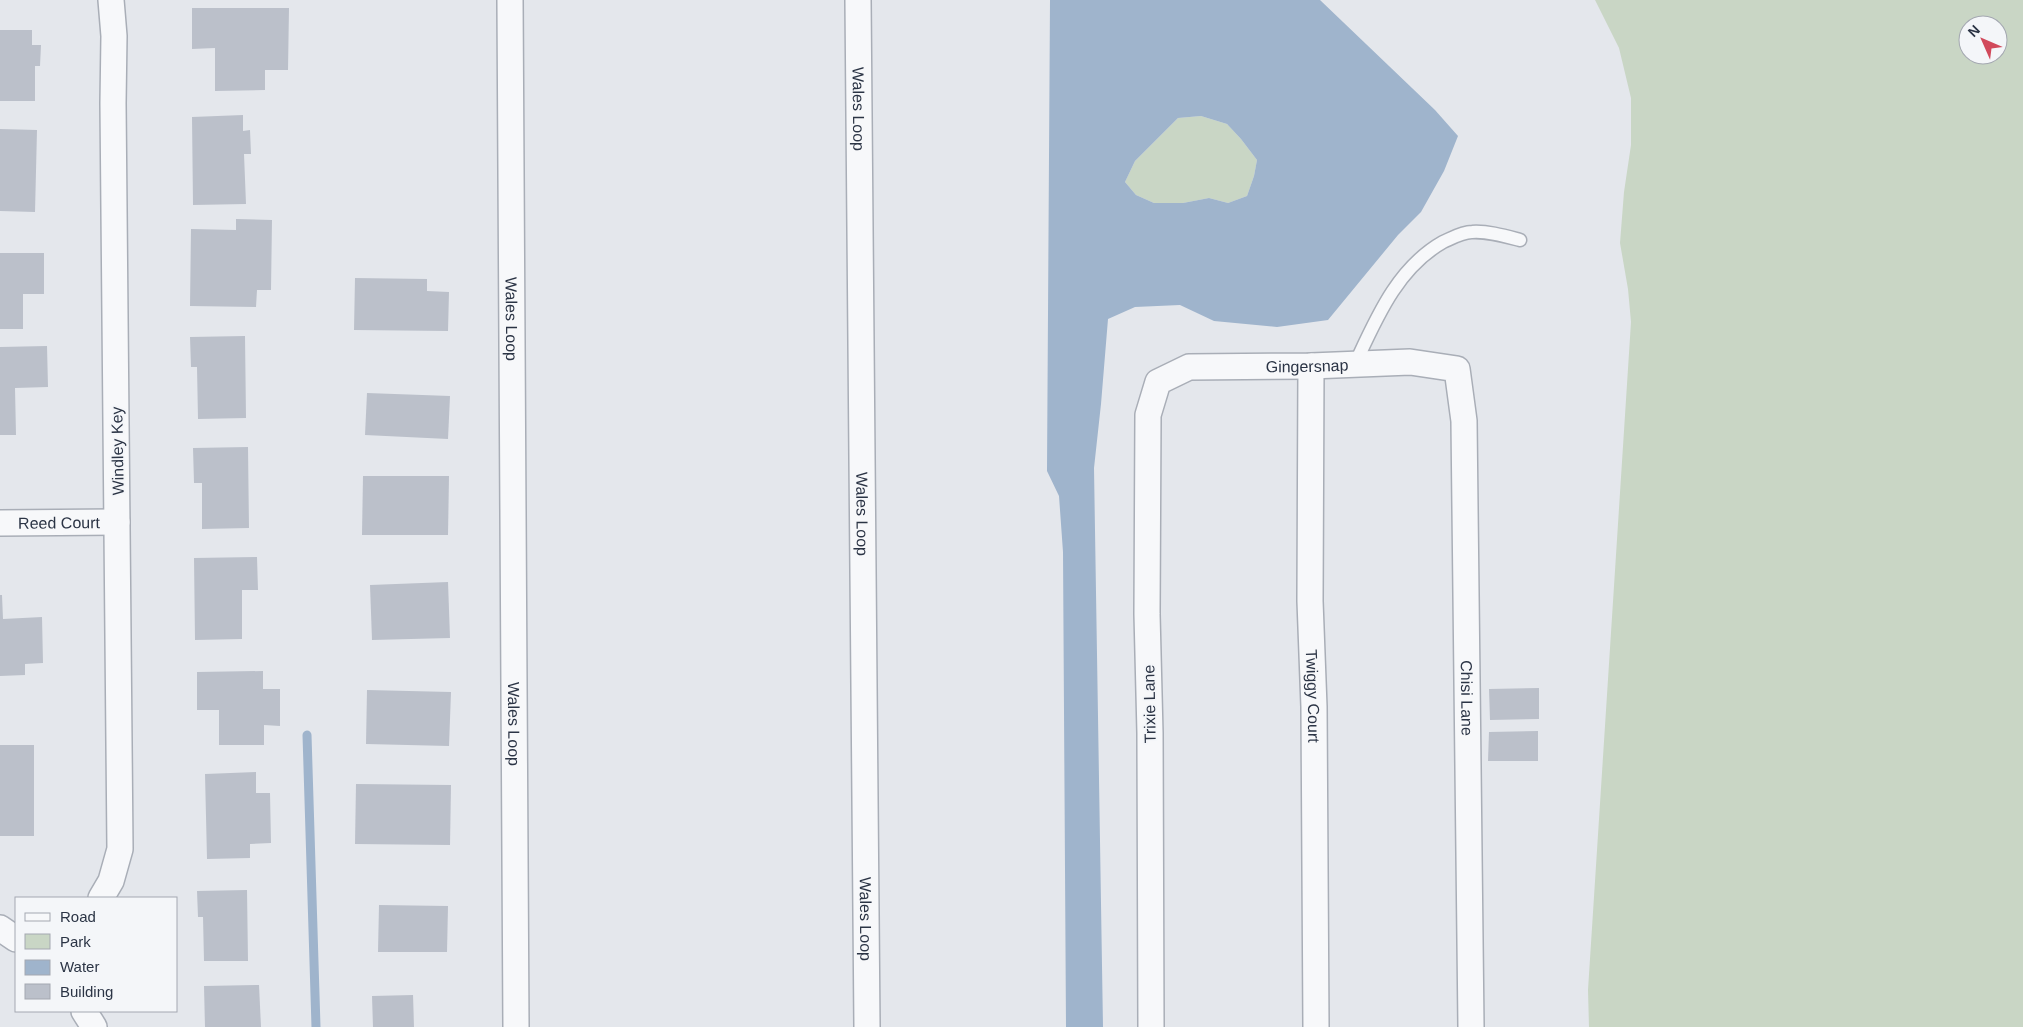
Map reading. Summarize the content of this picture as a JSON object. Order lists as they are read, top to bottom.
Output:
{
  "streets": {
    "street": [
      "Wales Loop",
      "Gingersnap",
      "Windley Key",
      "Reed Court",
      "Twiggy Court",
      "Chisi Lane",
      "Trixie Lane"
    ]
  },
  "crossings": [
    ["Gingersnap", "Twiggy Court"],
    ["Gingersnap", "Chisi Lane"],
    ["Gingersnap", "Trixie Lane"],
    ["Windley Key", "Reed Court"]
  ],
  "legend": [
    "Road",
    "Park",
    "Water",
    "Building"
  ],
  "north": "top left"
}
